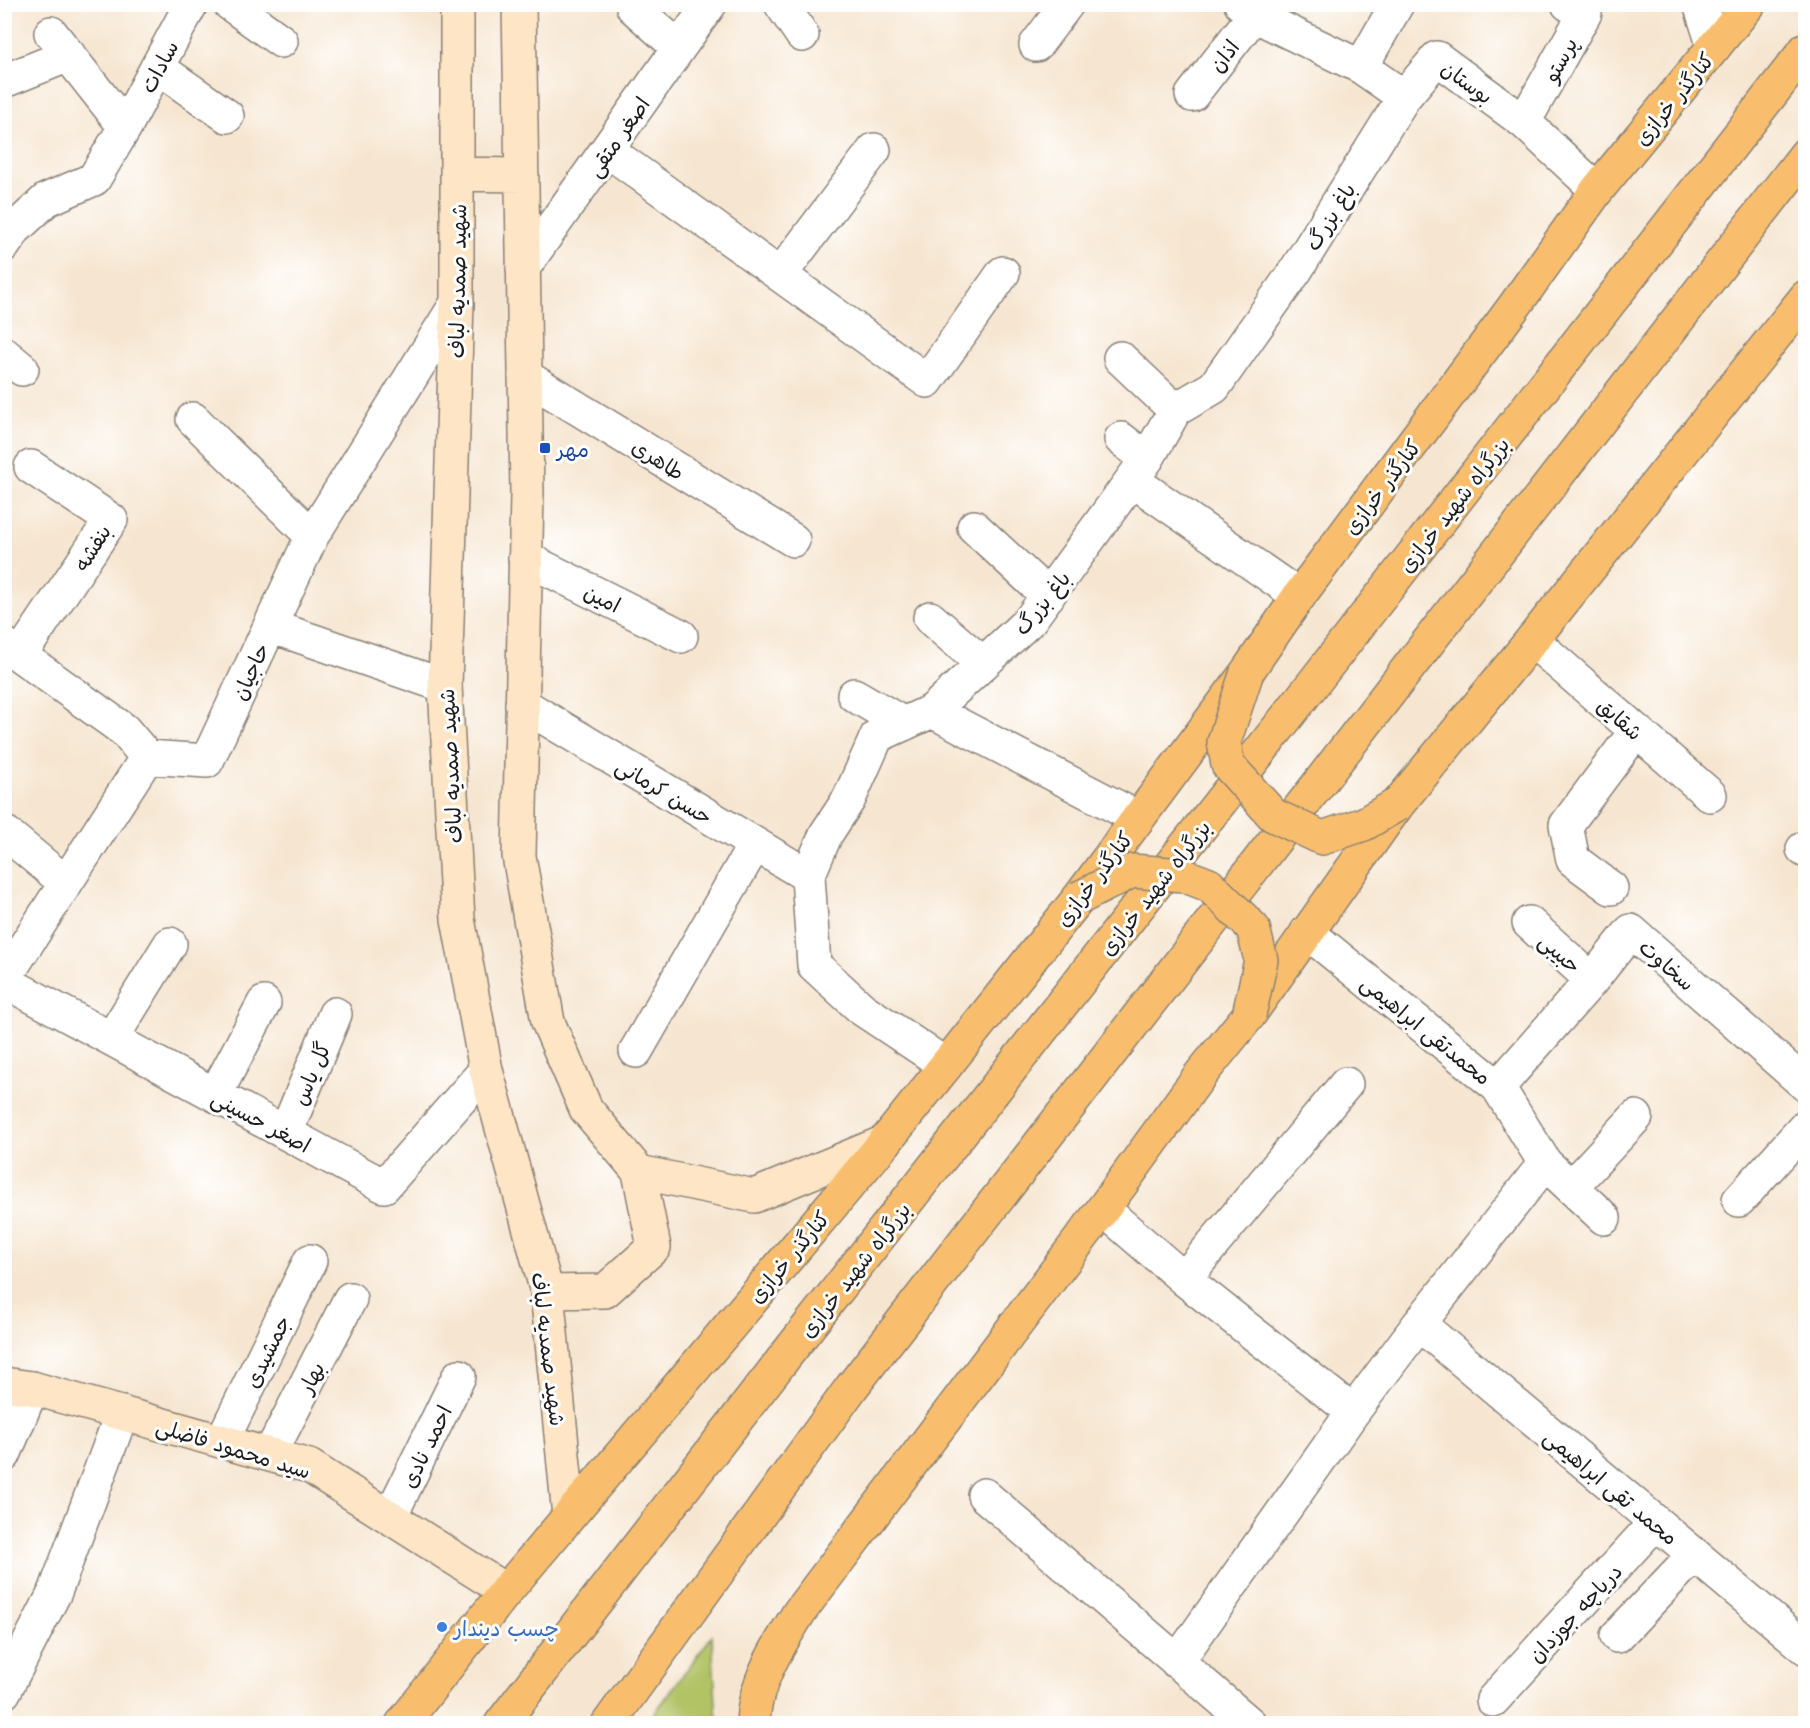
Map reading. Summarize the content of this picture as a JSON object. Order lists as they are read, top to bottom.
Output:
{
  "streets": {
    "main road": [
      "کنارگذر خرازی",
      "شهید صمدیه لباف",
      "بزرگراه شهید خرازی",
      "سید محمود فاضلی"
    ],
    "street": [
      "اذان",
      "پرستو",
      "سادات",
      "بوستان",
      "اصغر متقی",
      "باغ بزرگ",
      "طاهری",
      "بنفشه",
      "امین",
      "حاجیان",
      "شقایق",
      "حسن کرمانی",
      "حبیبی",
      "سخاوت",
      "محمدتقی ابراهیمی",
      "گل یاس",
      "اصغر حسینی",
      "جمشیدی",
      "بهار",
      "احمد نادی",
      "محمد تقی ابراهیمی",
      "دریاچه جوزدان"
    ]
  },
  "crossings": [
    ["پرستو", "بوستان"],
    ["بوستان", "کنارگذر خرازی"],
    ["بوستان", "باغ بزرگ"],
    ["کنارگذر خرازی", "باغ بزرگ"],
    ["کنارگذر خرازی", "شهید صمدیه لباف"],
    ["کنارگذر خرازی", "سید محمود فاضلی"],
    ["باغ بزرگ", "حسن کرمانی"],
    ["شهید صمدیه لباف", "حاجیان"],
    ["شهید صمدیه لباف", "اصغر حسینی"],
    ["حبیبی", "سخاوت"],
    ["سخاوت", "محمدتقی ابراهیمی"],
    ["گل یاس", "اصغر حسینی"],
    ["جمشیدی", "سید محمود فاضلی"],
    ["بهار", "سید محمود فاضلی"],
    ["احمد نادی", "سید محمود فاضلی"],
    ["محمد تقی ابراهیمی", "دریاچه جوزدان"]
  ],
  "places": {
    "transit": ["مهر"],
    "other": ["چسب دیندار"]
  }
}
